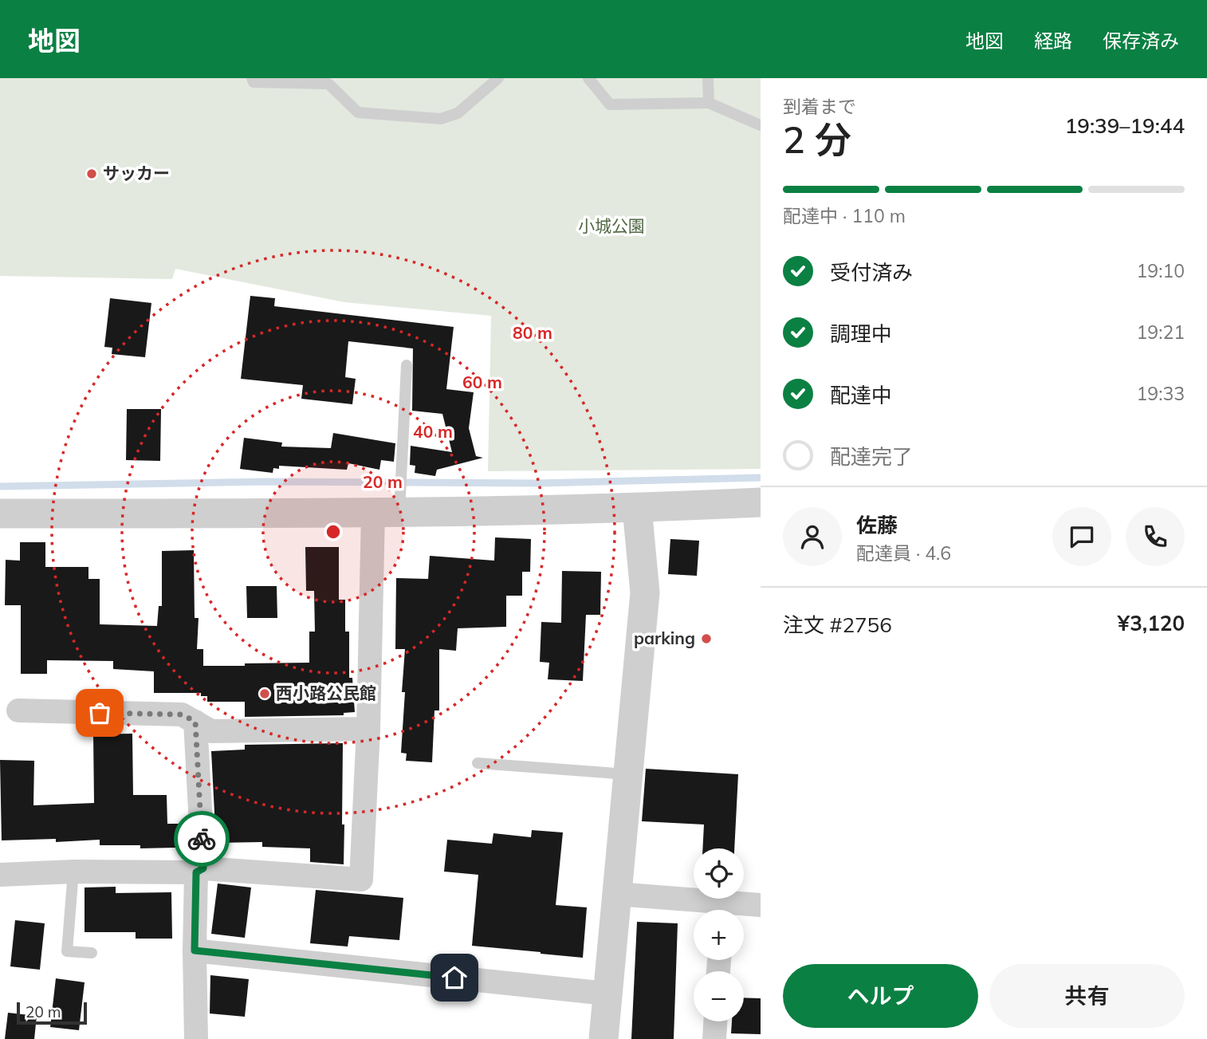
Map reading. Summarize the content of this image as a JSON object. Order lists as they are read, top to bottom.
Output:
{
  "parks": ["小城公園"],
  "places": ["サッカー", "parking", "西小路公民館"],
  "scale_bar": "20 m",
  "page": {
    "header": "地図",
    "nav": ["地図", "経路", "保存済み"],
    "heading": ["2 分", "到着まで", "19:39–19:44"],
    "panel": [
      "佐藤",
      "配達員 · 4.6",
      "注文 #2756",
      "¥3,120"
    ],
    "bar": "配達中 · 110 m",
    "list": [
      ["受付済み", "19:10"],
      ["調理中", "19:21"],
      ["配達中", "19:33"],
      "配達完了"
    ],
    "map_buttons": ["+", "−"],
    "buttons": ["ヘルプ", "共有"],
    "scale": "20 m"
  },
  "rings": [
    "80 m",
    "60 m",
    "40 m",
    "20 m"
  ]
}
